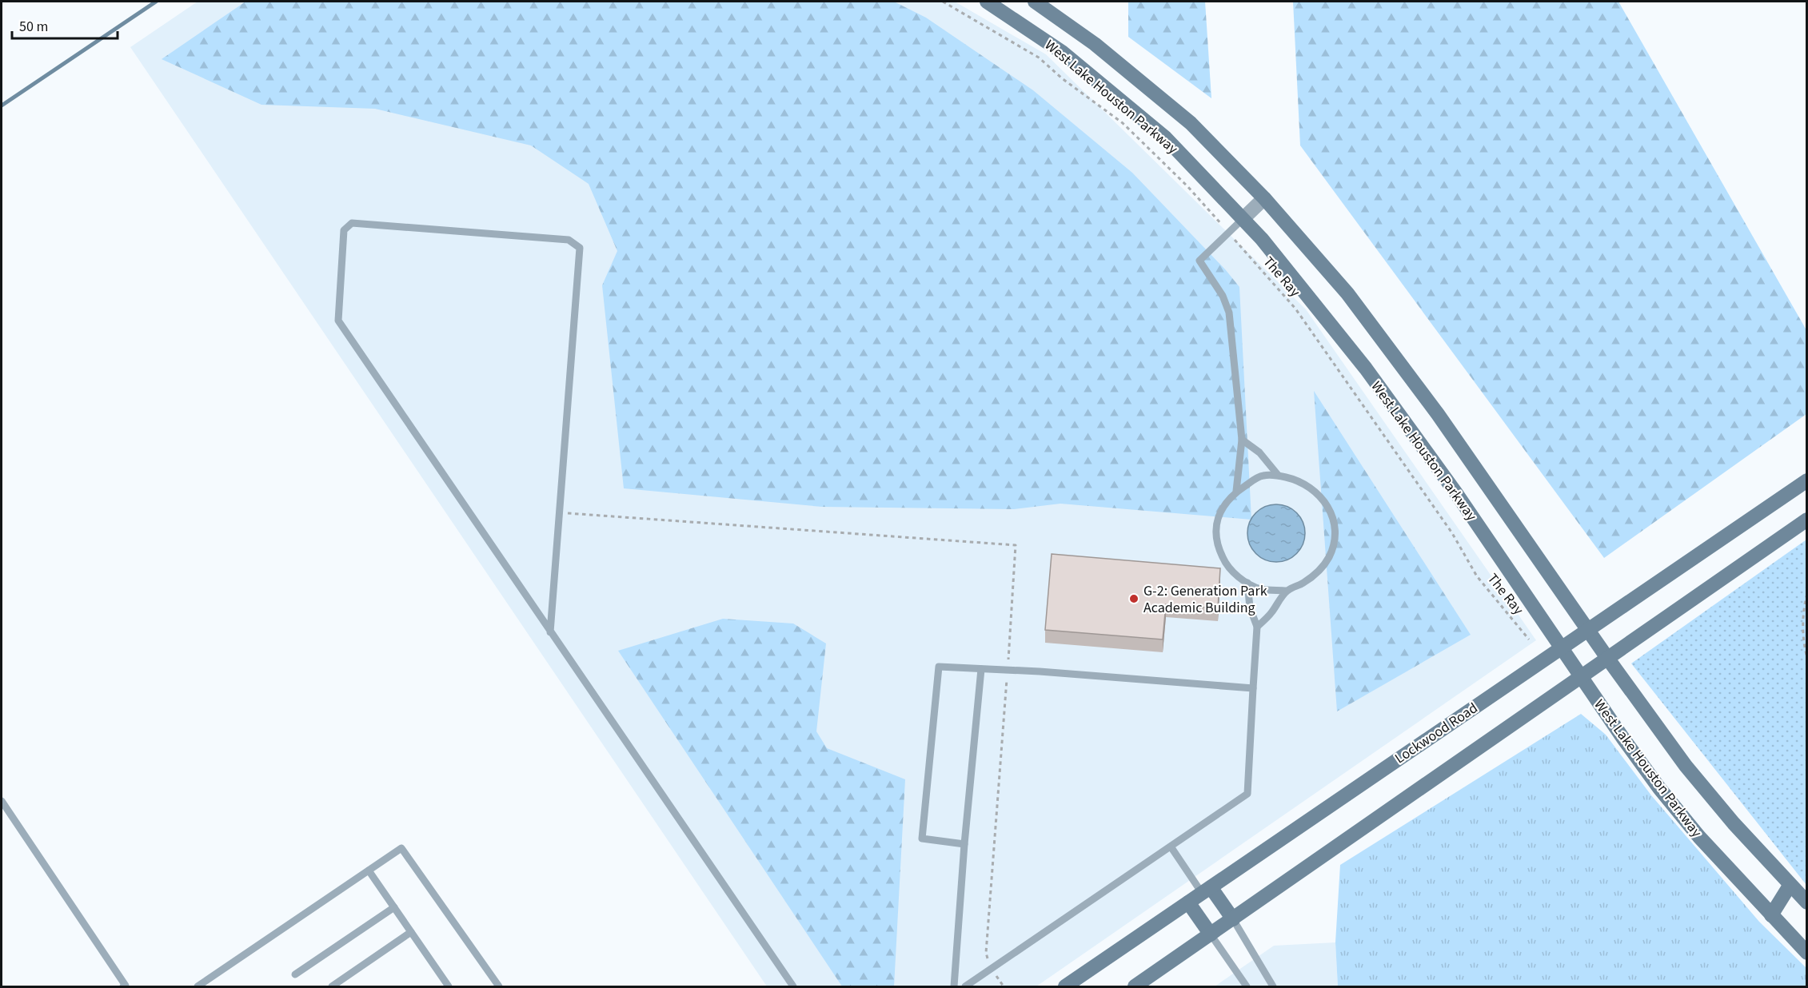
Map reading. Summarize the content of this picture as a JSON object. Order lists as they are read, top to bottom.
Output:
{
  "streets": {
    "main road": ["West Lake Houston Parkway", "Lockwood Road"],
    "path": ["The Ray"]
  },
  "crossings": [
    ["West Lake Houston Parkway", "Lockwood Road"]
  ],
  "places": ["G-2: Generation Park Academic Building"],
  "scale_bar": "50 m"
}
